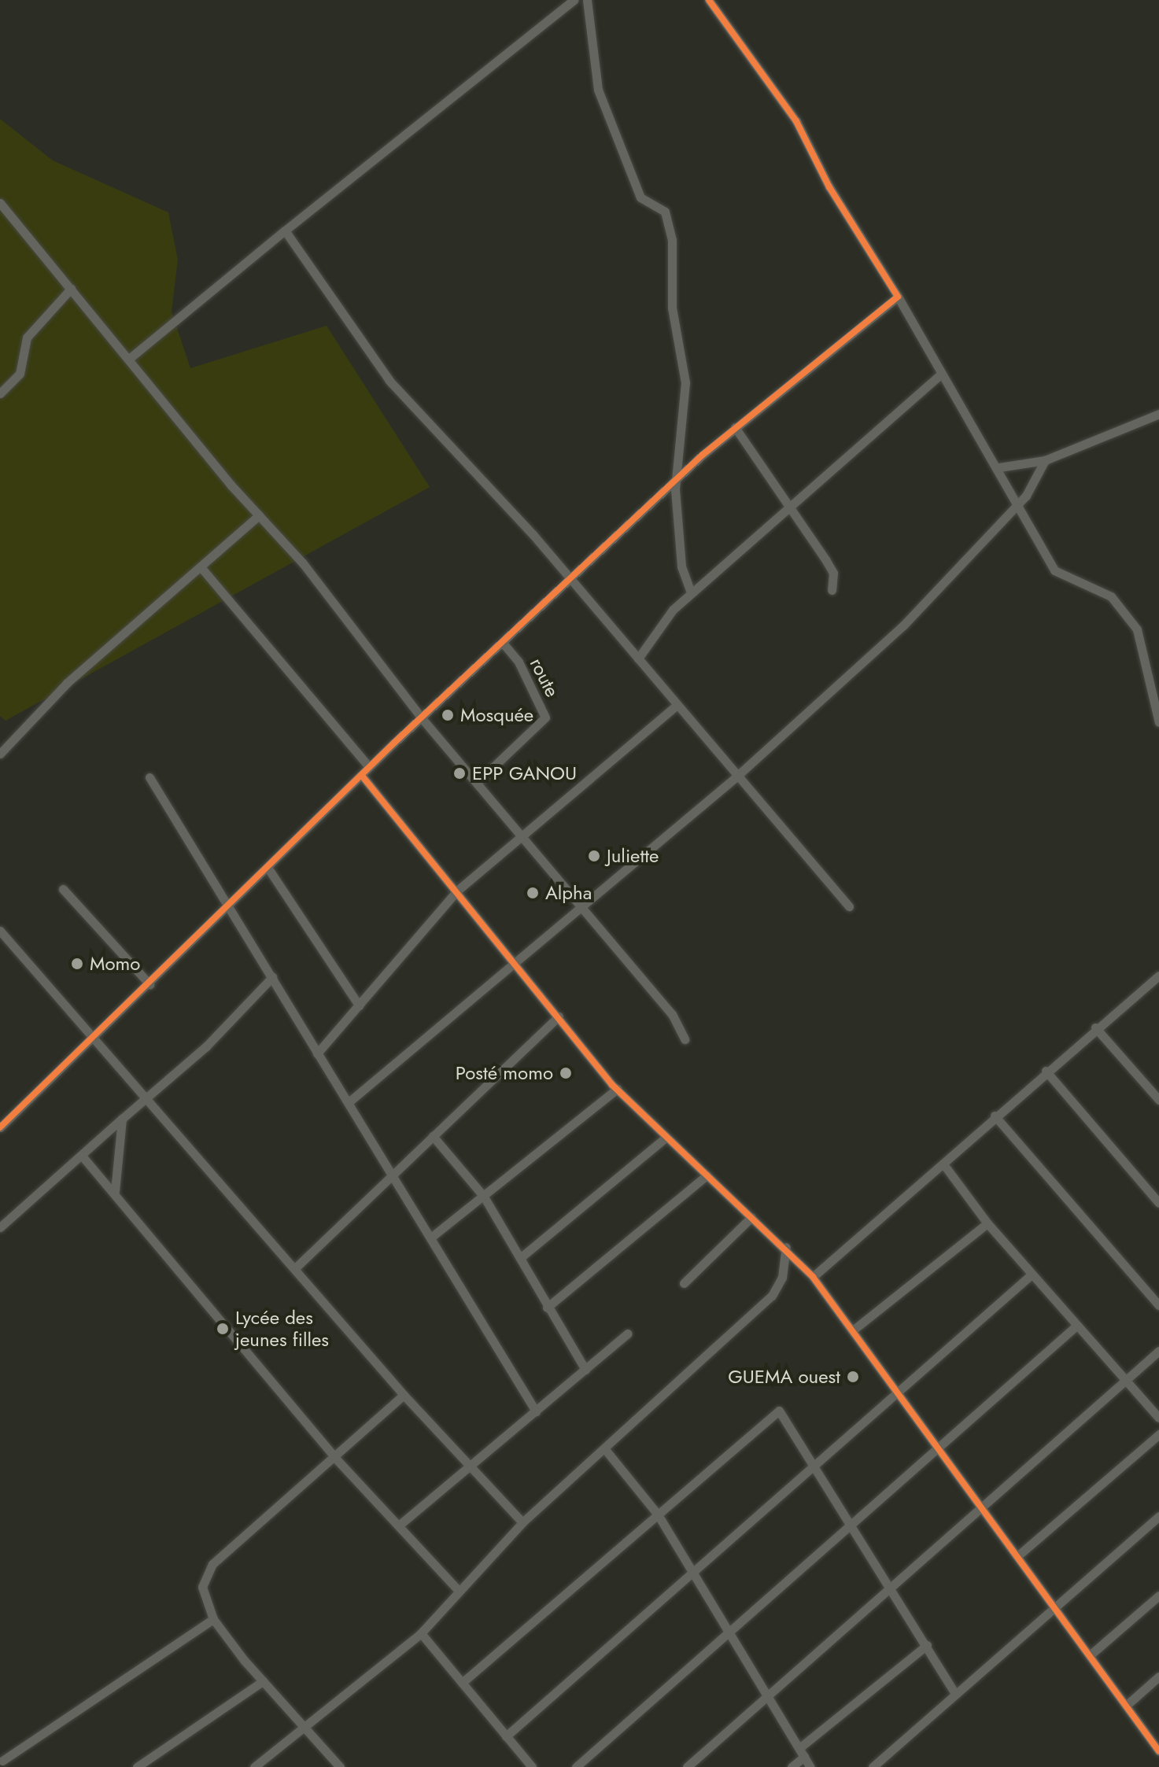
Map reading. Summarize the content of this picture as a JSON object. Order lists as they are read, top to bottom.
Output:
{
  "streets": {
    "street": ["route"]
  },
  "places": [
    "Mosquée",
    "EPP GANOU",
    "Juliette",
    "Alpha",
    "Momo",
    "Posté momo",
    "Lycée des jeunes filles",
    "GUEMA ouest"
  ]
}
